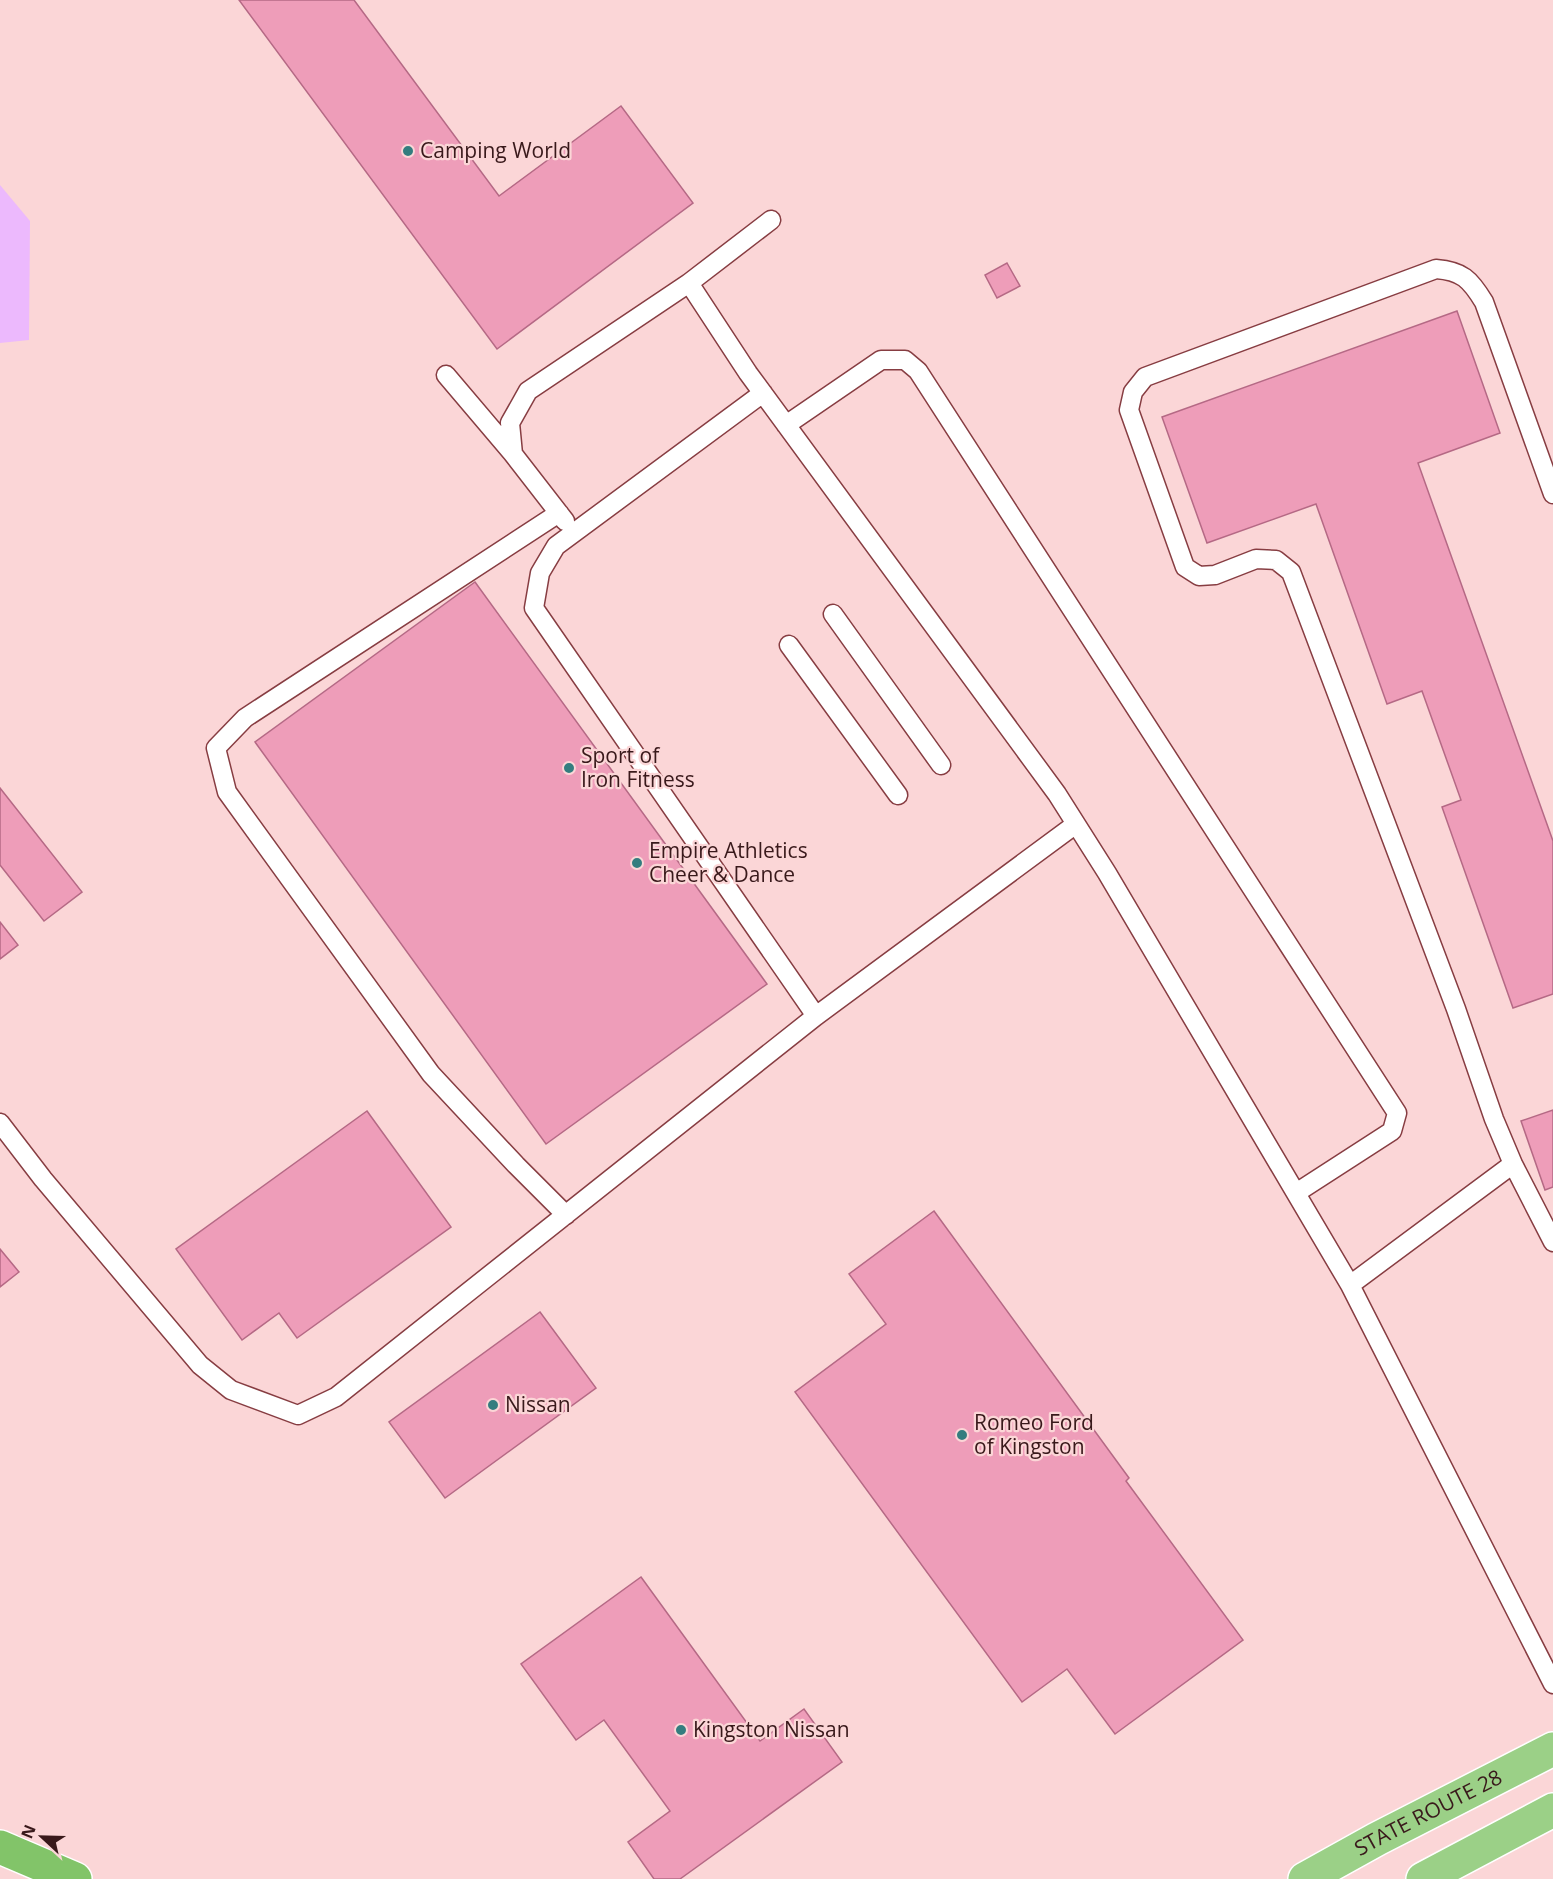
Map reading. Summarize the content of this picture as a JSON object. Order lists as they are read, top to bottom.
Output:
{
  "streets": {
    "highway": ["STATE ROUTE 28"]
  },
  "places": [
    "Camping World",
    "Sport of Iron Fitness",
    "Empire Athletics Cheer & Dance",
    "Nissan",
    "Romeo Ford of Kingston",
    "Kingston Nissan"
  ],
  "north": "left"
}
